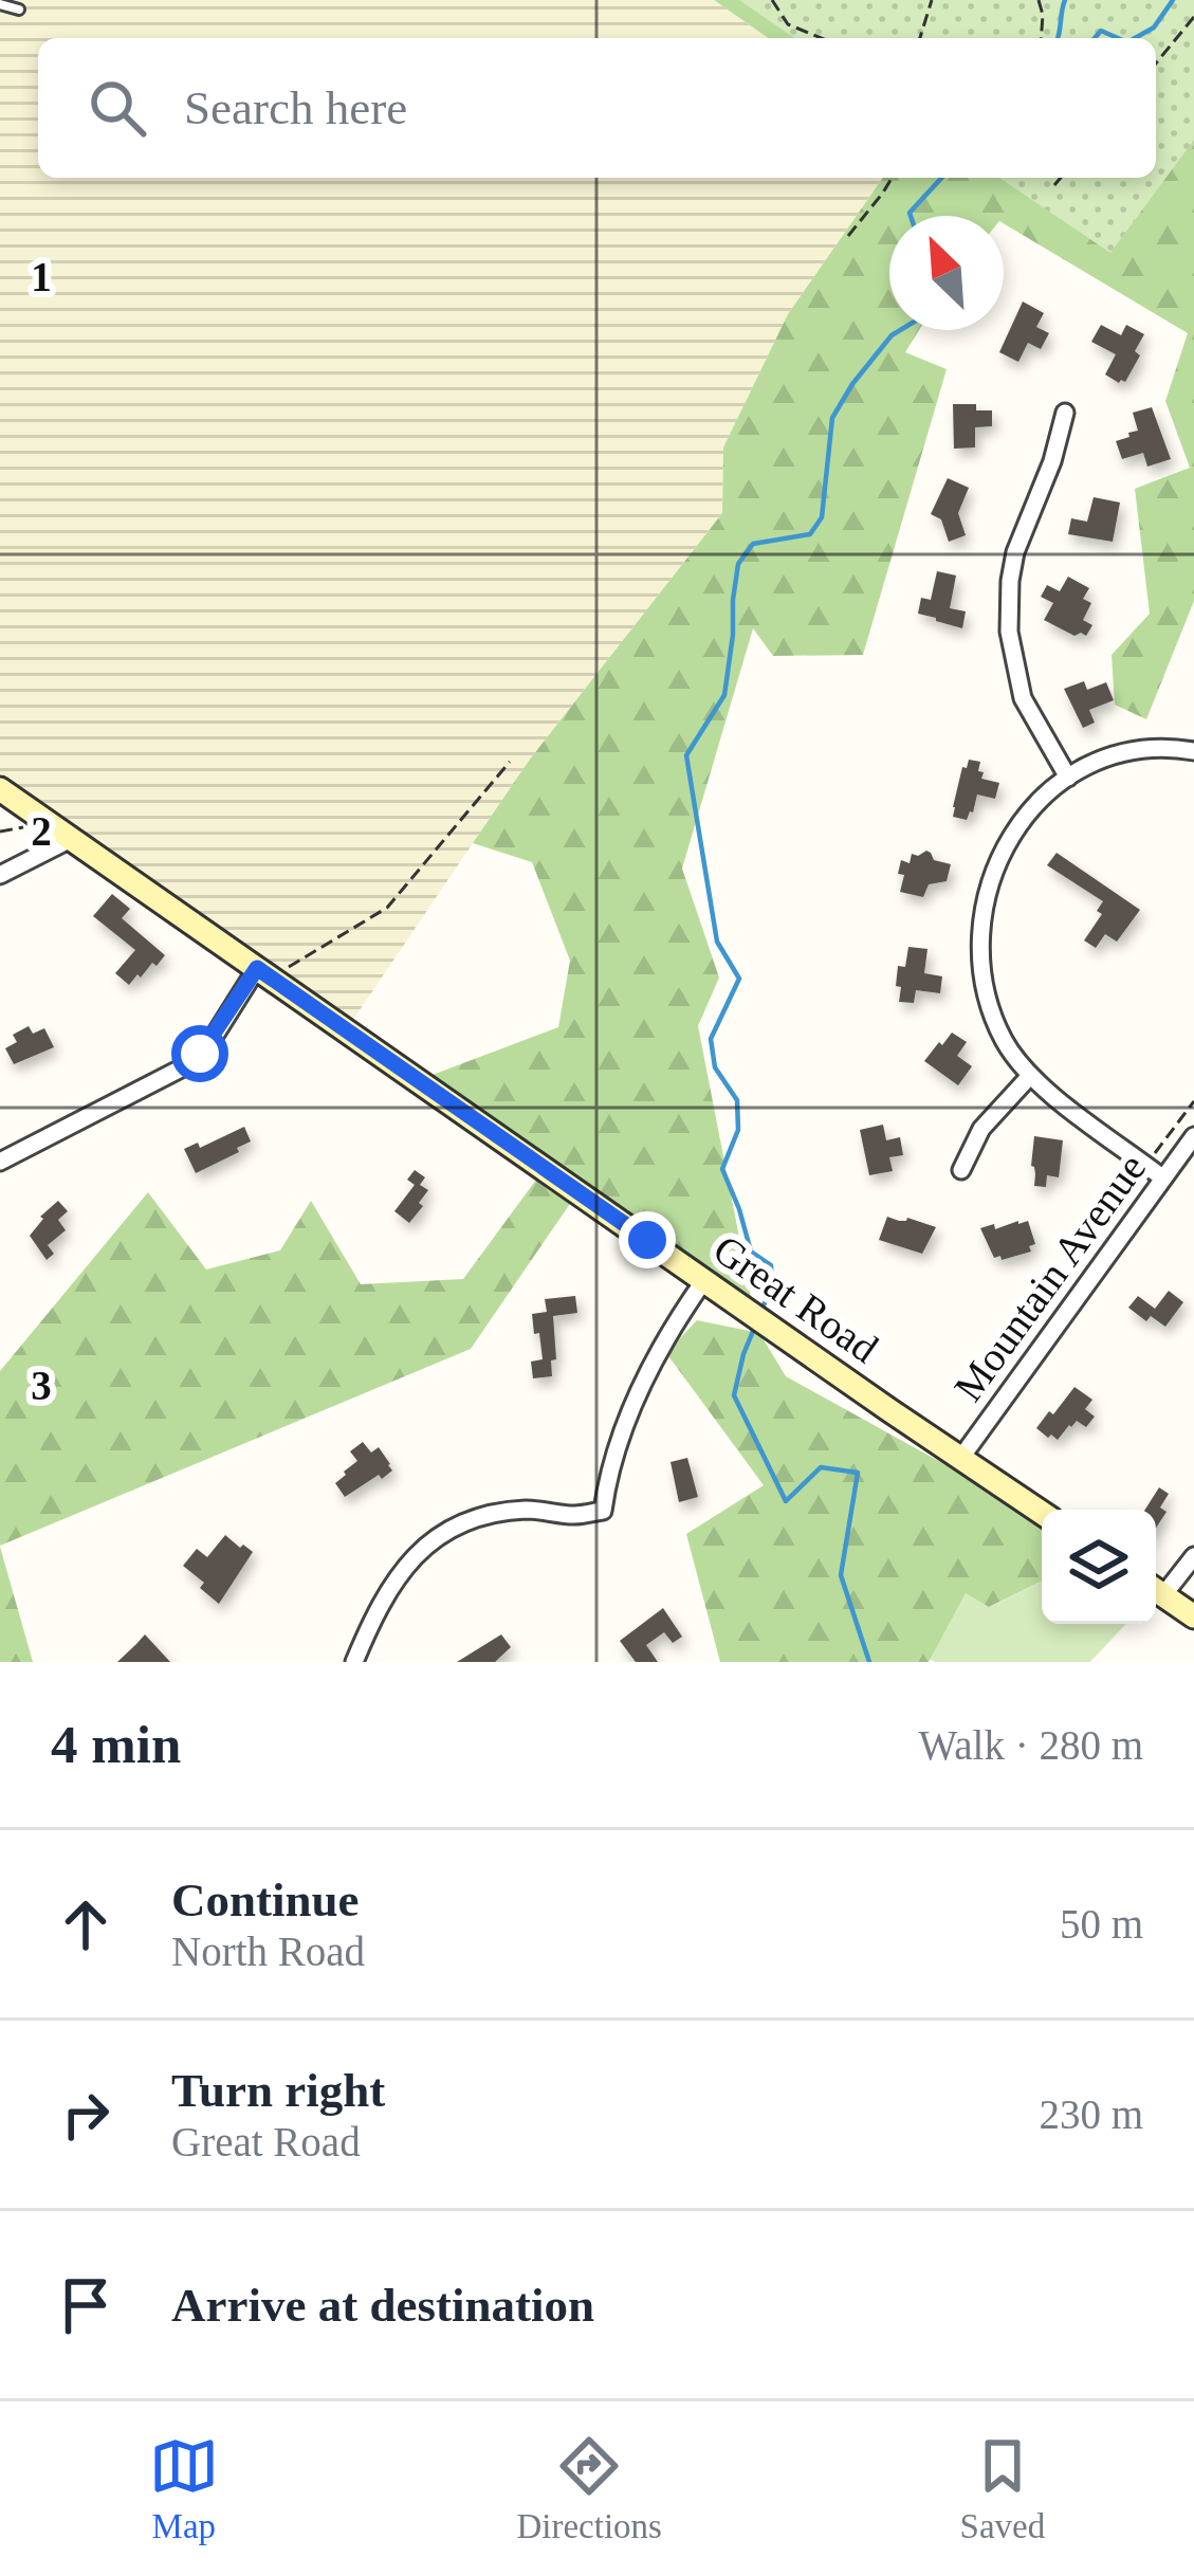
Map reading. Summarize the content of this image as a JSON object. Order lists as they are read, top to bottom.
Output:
{
  "streets": {
    "street": ["Mountain Avenue", "Great Road"]
  },
  "crossings": [
    ["Mountain Avenue", "Great Road"]
  ],
  "north": "top left",
  "page": {
    "search": "Search here",
    "heading": ["4 min", "Walk · 280 m"],
    "list": [
      ["Continue", "North Road", "50 m"],
      ["Turn right", "Great Road", "230 m"],
      "Arrive at destination"
    ],
    "nav": ["Map", "Directions", "Saved"]
  },
  "grid": {
    "rows": ["1", "2", "3"]
  }
}
